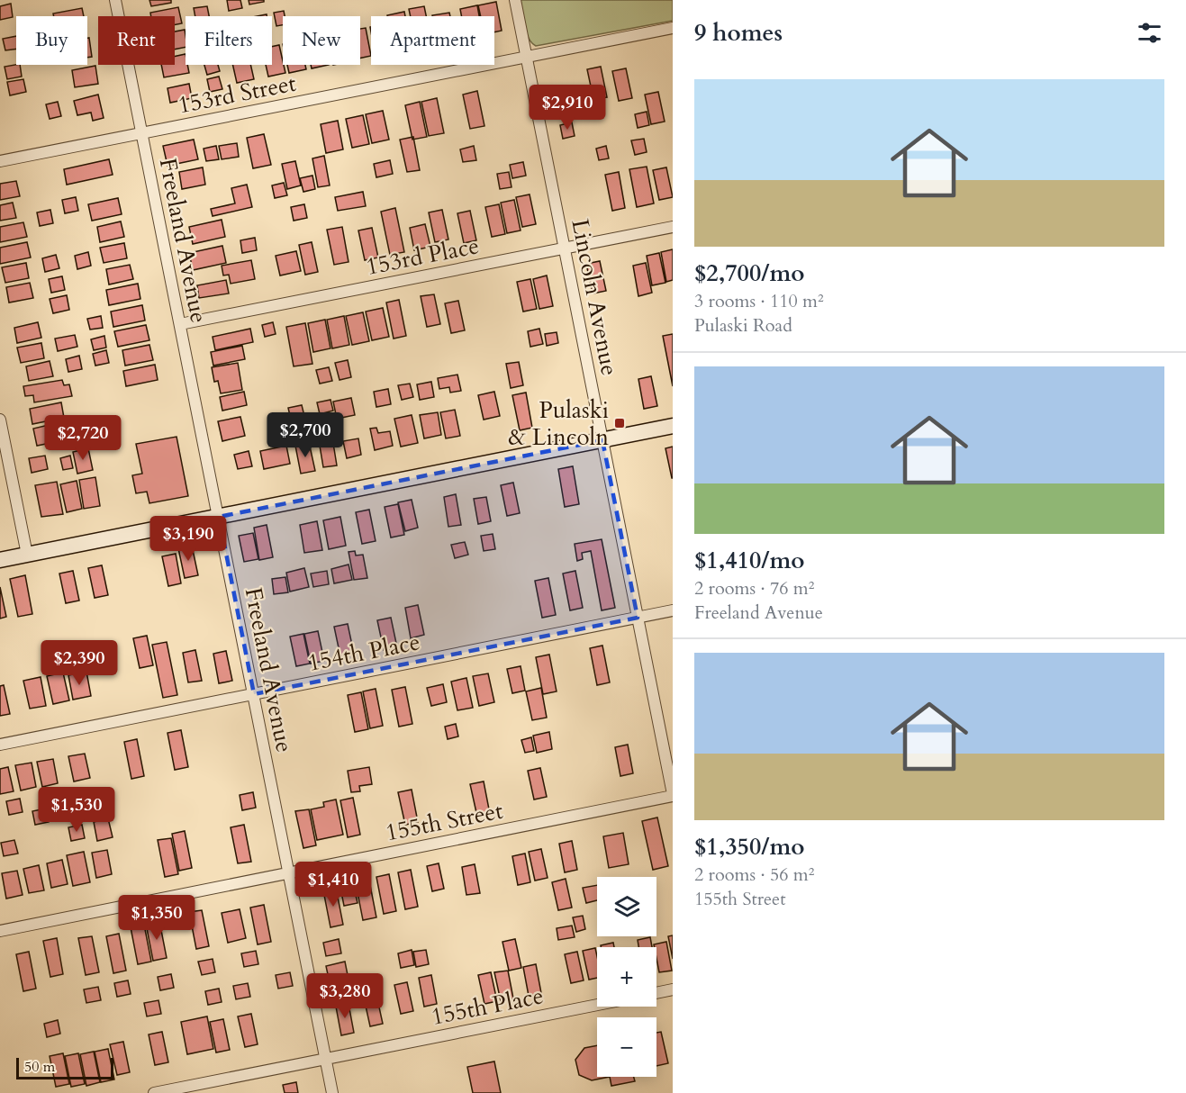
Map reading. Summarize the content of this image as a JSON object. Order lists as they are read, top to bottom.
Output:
{
  "streets": {
    "street": [
      "153rd Street",
      "Freeland Avenue",
      "153rd Place",
      "Lincoln Avenue",
      "154th Place",
      "155th Street",
      "155th Place"
    ]
  },
  "crossings": [
    ["153rd Street", "Freeland Avenue"],
    ["153rd Street", "Lincoln Avenue"],
    ["Freeland Avenue", "153rd Place"],
    ["Freeland Avenue", "154th Place"],
    ["Freeland Avenue", "155th Street"],
    ["Freeland Avenue", "155th Place"],
    ["153rd Place", "Lincoln Avenue"],
    ["Lincoln Avenue", "154th Place"],
    ["Lincoln Avenue", "155th Street"]
  ],
  "places": {
    "transit": ["Pulaski & Lincoln"]
  },
  "scale_bar": "50 m",
  "page": {
    "heading": "9 homes",
    "chip": [
      "Buy",
      "Rent",
      "Filters",
      "New",
      "Apartment"
    ],
    "list": [
      {
        "name": "$2,700/mo",
        "note": "3 rooms · 110 m² · Pulaski Road"
      },
      {
        "name": "$1,410/mo",
        "note": "2 rooms · 76 m² · Freeland Avenue"
      },
      {
        "name": "$1,350/mo",
        "note": "2 rooms · 56 m² · 155th Street"
      }
    ],
    "price": [
      "$2,910",
      "$2,700",
      "$2,720",
      "$3,190",
      "$2,390",
      "$1,530",
      "$1,410",
      "$1,350",
      "$3,280"
    ],
    "map_buttons": ["+", "−"],
    "scale": "50 m"
  }
}
